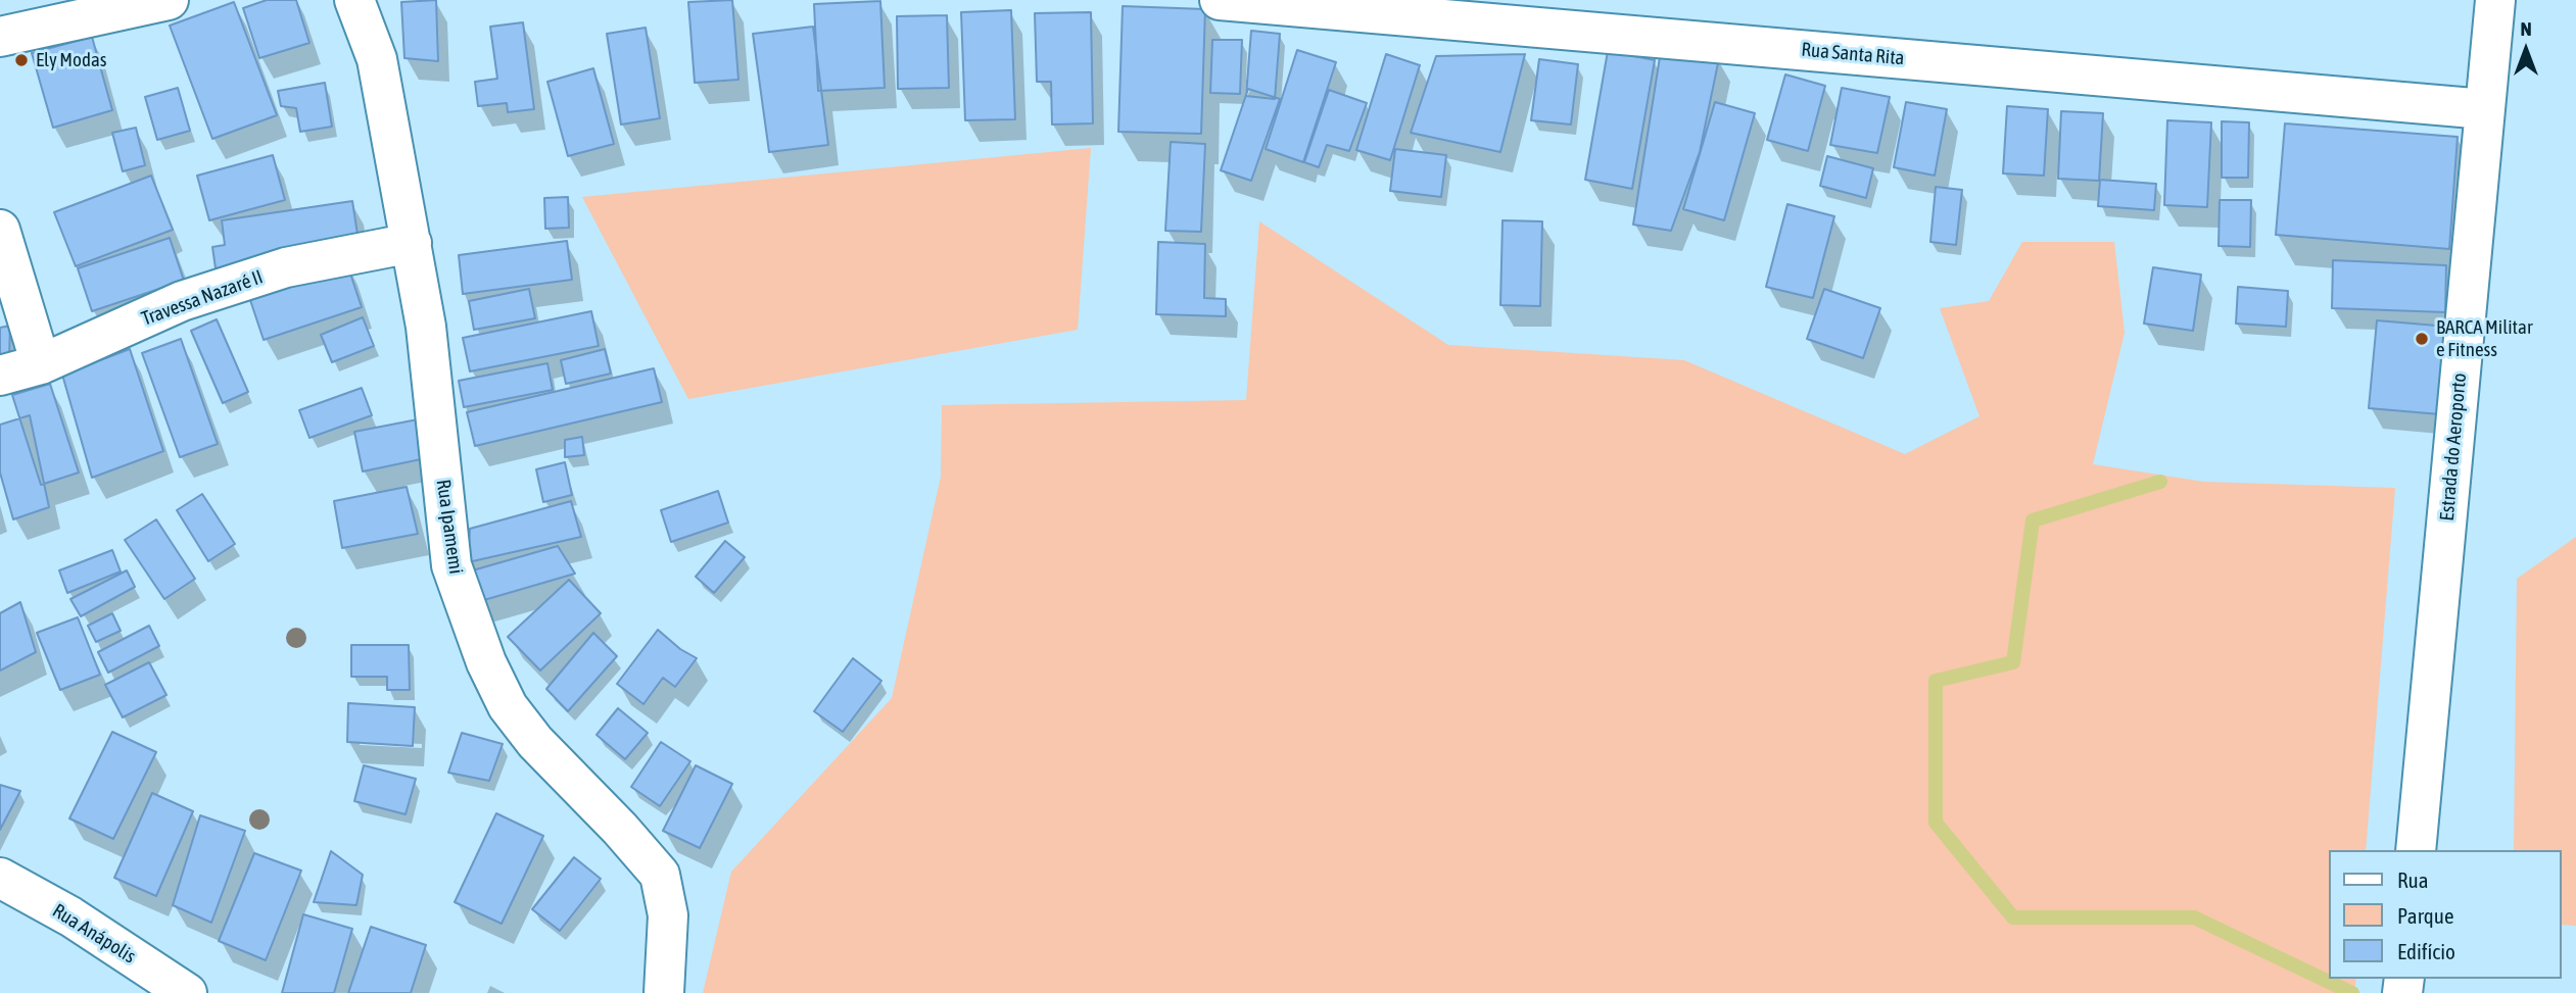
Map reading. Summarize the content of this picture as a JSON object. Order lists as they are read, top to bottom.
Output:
{
  "streets": {
    "street": [
      "Rua Santa Rita",
      "Travessa Nazaré II",
      "Estrada do Aeroporto",
      "Rua Ipamemi",
      "Rua Anápolis"
    ]
  },
  "crossings": [
    ["Rua Santa Rita", "Estrada do Aeroporto"],
    ["Travessa Nazaré II", "Rua Ipamemi"]
  ],
  "places": ["Ely Modas", "BARCA Militar e Fitness"],
  "legend": ["Rua", "Parque", "Edifício"],
  "north": "top"
}
